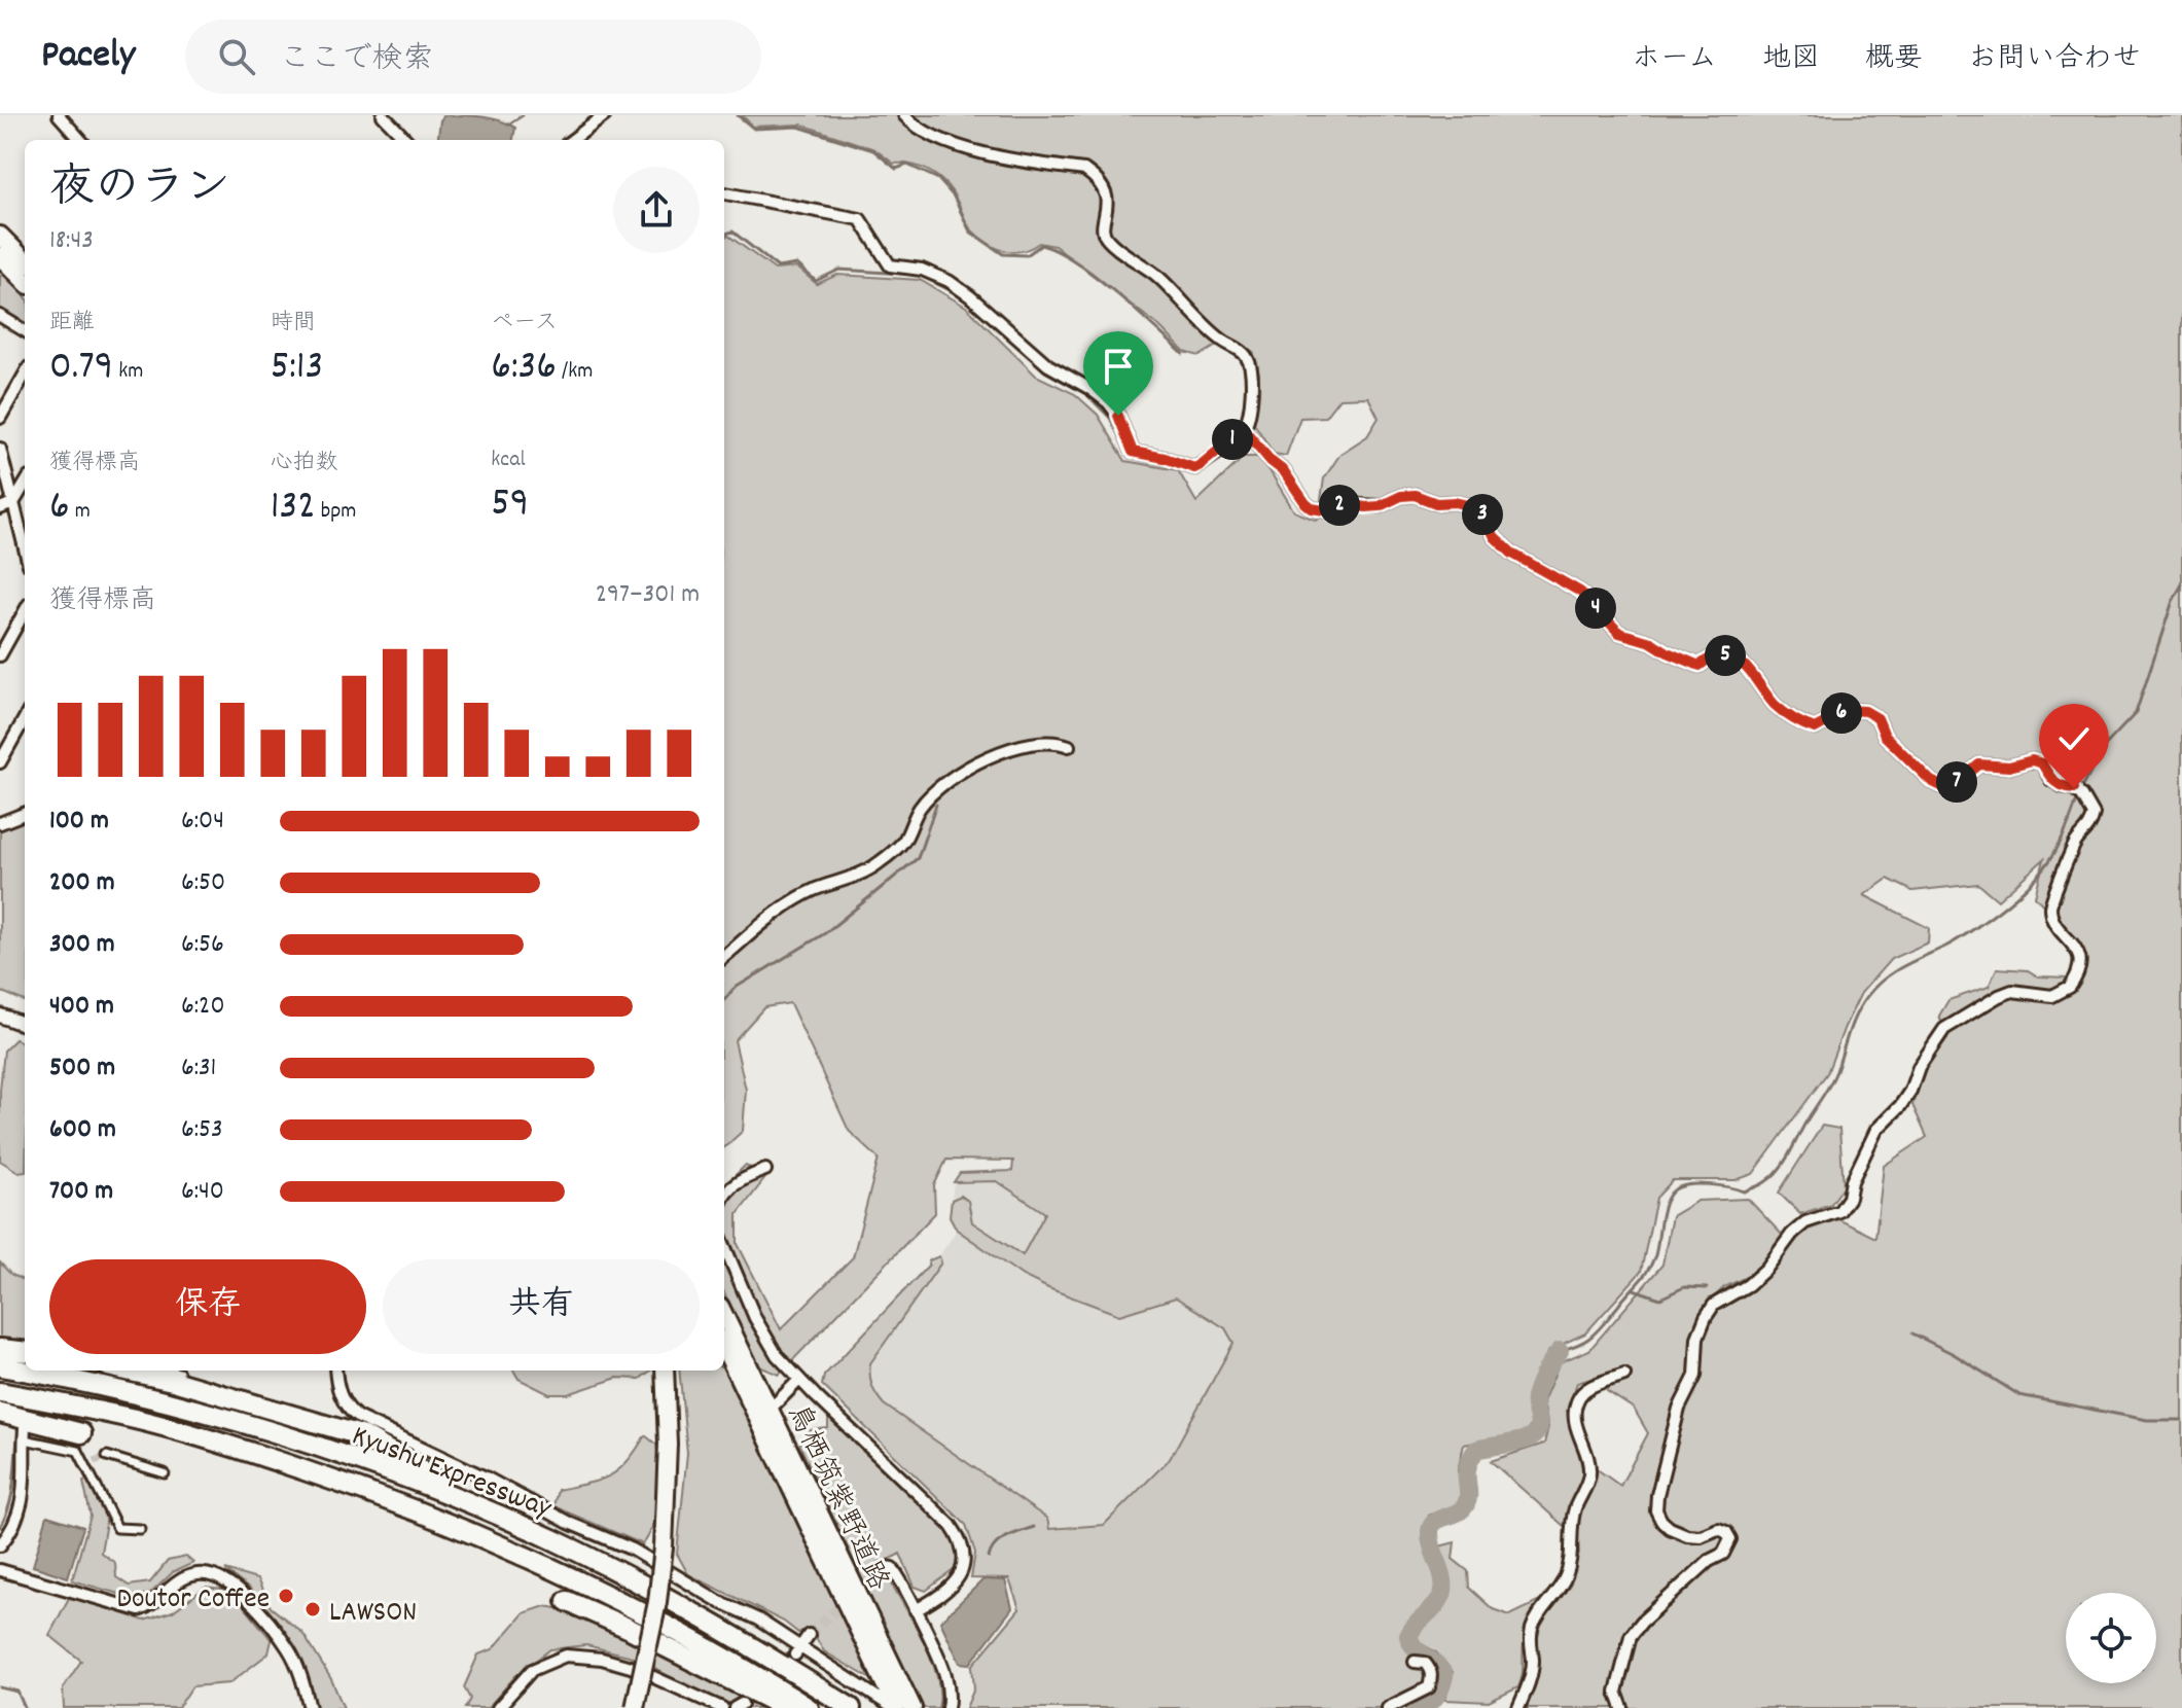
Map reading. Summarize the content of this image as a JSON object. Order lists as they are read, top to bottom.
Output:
{
  "streets": {
    "highway": ["Kyushu Expressway"],
    "main road": ["鳥栖筑紫野道路"]
  },
  "places": ["Doutor Coffee", "LAWSON"],
  "page": {
    "header": "Pacely",
    "search": "ここで検索",
    "nav": [
      "ホーム",
      "地図",
      "概要",
      "お問い合わせ"
    ],
    "heading": ["夜のラン", "18:43"],
    "stats": [
      ["距離", "0.79 km"],
      ["時間", "5:13"],
      ["ペース", "6:36 /km"],
      ["獲得標高", "6 m"],
      ["心拍数", "132 bpm"],
      ["kcal", "59"]
    ],
    "pins": [
      "1",
      "2",
      "3",
      "4",
      "5",
      "6",
      "7"
    ],
    "chart": ["獲得標高", "297–301 m"],
    "list": [
      {
        "name": "100 m",
        "note": "6:04"
      },
      {
        "name": "200 m",
        "note": "6:50"
      },
      {
        "name": "300 m",
        "note": "6:56"
      },
      {
        "name": "400 m",
        "note": "6:20"
      },
      {
        "name": "500 m",
        "note": "6:31"
      },
      {
        "name": "600 m",
        "note": "6:53"
      },
      {
        "name": "700 m",
        "note": "6:40"
      }
    ],
    "buttons": ["保存", "共有"]
  }
}
